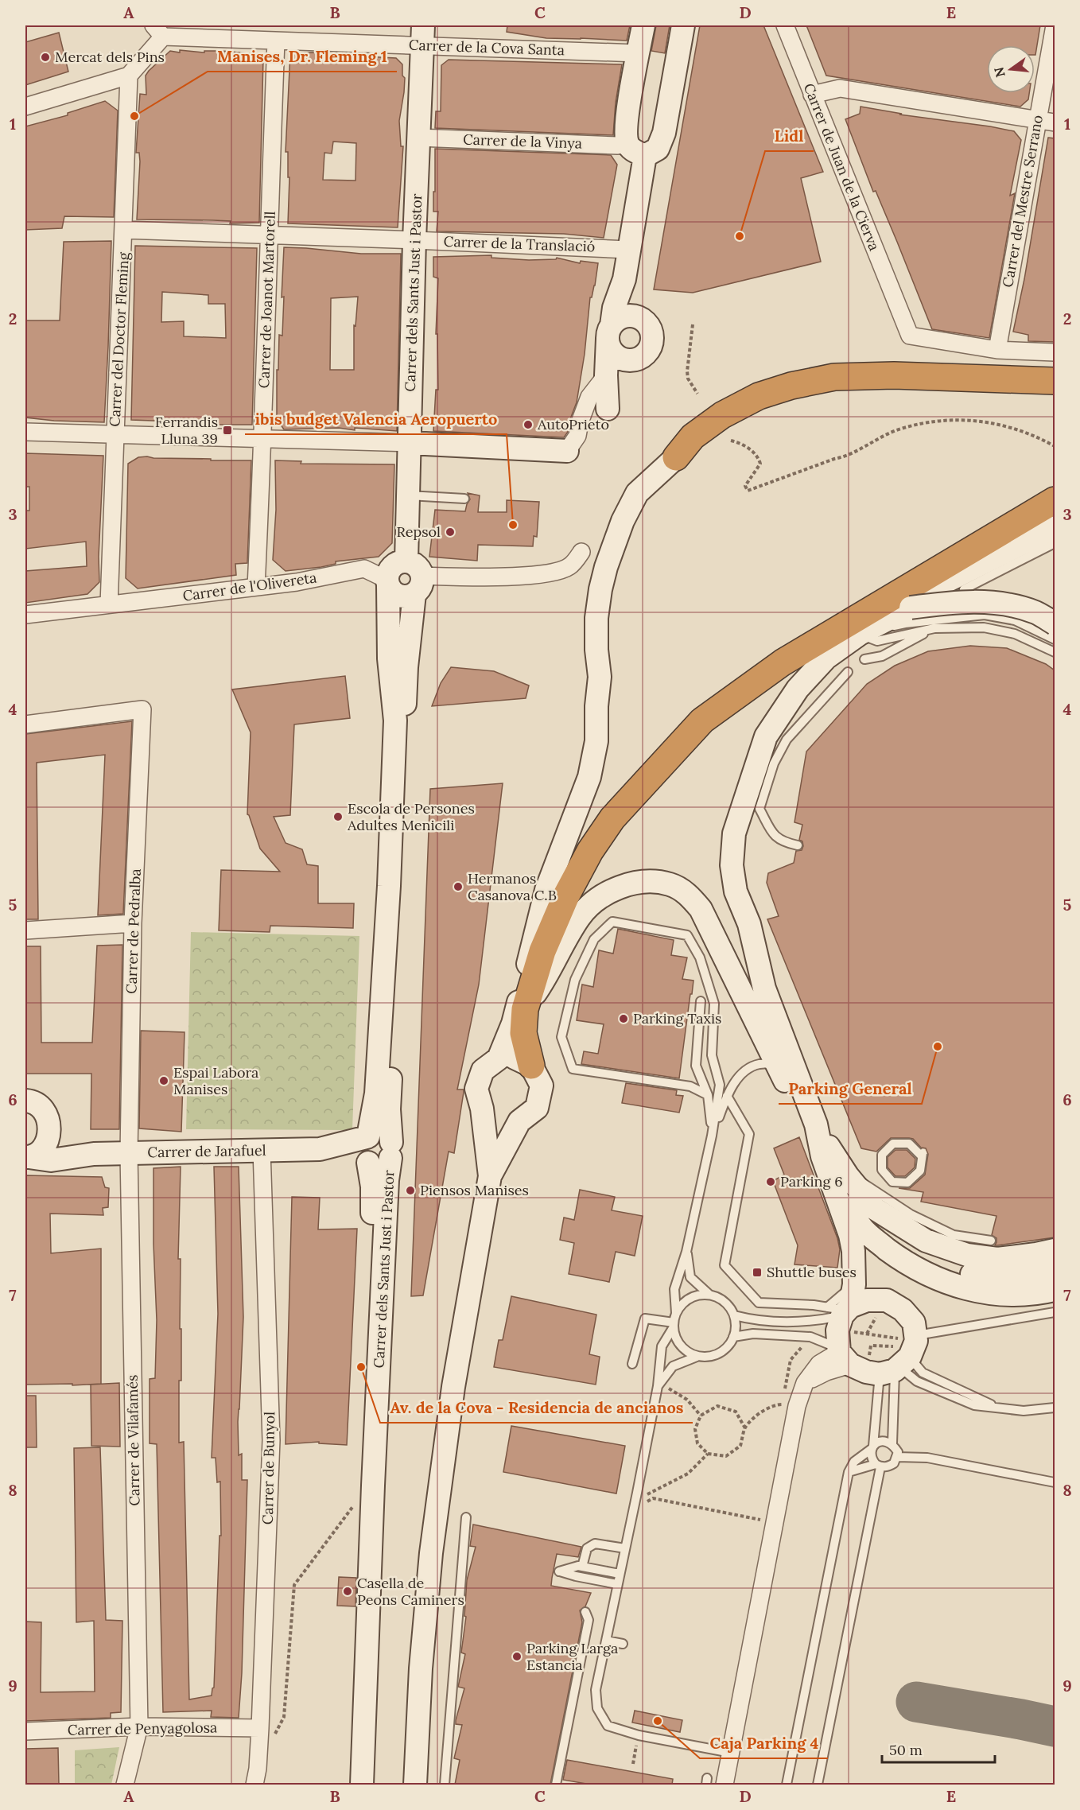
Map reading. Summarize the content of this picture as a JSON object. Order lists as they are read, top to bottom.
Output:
{
  "streets": {
    "main road": ["Carrer dels Sants Just i Pastor", "Carrer de Jarafuel"],
    "street": [
      "Carrer de la Cova Santa",
      "Carrer de la Vinya",
      "Carrer de Juan de la Cierva",
      "Carrer del Mestre Serrano",
      "Carrer de la Translació",
      "Carrer de Joanot Martorell",
      "Carrer del Doctor Fleming",
      "Carrer de l'Olivereta",
      "Carrer de Pedralba",
      "Carrer de Vilafamés",
      "Carrer de Bunyol",
      "Carrer de Penyagolosa"
    ]
  },
  "crossings": [
    ["Carrer de la Cova Santa", "Carrer dels Sants Just i Pastor"],
    ["Carrer de la Cova Santa", "Carrer de Joanot Martorell"],
    ["Carrer de la Vinya", "Carrer dels Sants Just i Pastor"],
    ["Carrer de Juan de la Cierva", "Carrer del Mestre Serrano"],
    ["Carrer de la Translació", "Carrer dels Sants Just i Pastor"],
    ["Carrer de la Translació", "Carrer de Joanot Martorell"],
    ["Carrer de la Translació", "Carrer del Doctor Fleming"],
    ["Carrer dels Sants Just i Pastor", "Carrer de l'Olivereta"],
    ["Carrer dels Sants Just i Pastor", "Carrer de Jarafuel"],
    ["Carrer de Joanot Martorell", "Carrer de l'Olivereta"],
    ["Carrer del Doctor Fleming", "Carrer de l'Olivereta"],
    ["Carrer de Pedralba", "Carrer de Jarafuel"],
    ["Carrer de Pedralba", "Carrer de Vilafamés"],
    ["Carrer de Jarafuel", "Carrer de Vilafamés"],
    ["Carrer de Jarafuel", "Carrer de Bunyol"],
    ["Carrer de Vilafamés", "Carrer de Penyagolosa"],
    ["Carrer de Bunyol", "Carrer de Penyagolosa"]
  ],
  "places": {
    "other": [
      "Mercat dels Pins",
      "Manises, Dr. Fleming 1",
      "Lidl",
      "AutoPrieto",
      "ibis budget Valencia Aeropuerto",
      "Repsol",
      "Escola de Persones Adultes Menicili",
      "Hermanos Casanova C.B",
      "Parking Taxis",
      "Parking General",
      "Espai Labora Manises",
      "Parking 6",
      "Piensos Manises",
      "Av. de la Cova - Residencia de ancianos",
      "Casella de Peons Caminers",
      "Parking Larga Estancia",
      "Caja Parking 4"
    ],
    "transit": ["Ferrandis Lluna 39", "Shuttle buses"]
  },
  "scale_bar": "50 m",
  "north": "left",
  "grid": {
    "columns": [
      "A",
      "B",
      "C",
      "D",
      "E"
    ],
    "rows": [
      "1",
      "2",
      "3",
      "4",
      "5",
      "6",
      "7",
      "8",
      "9"
    ]
  }
}
